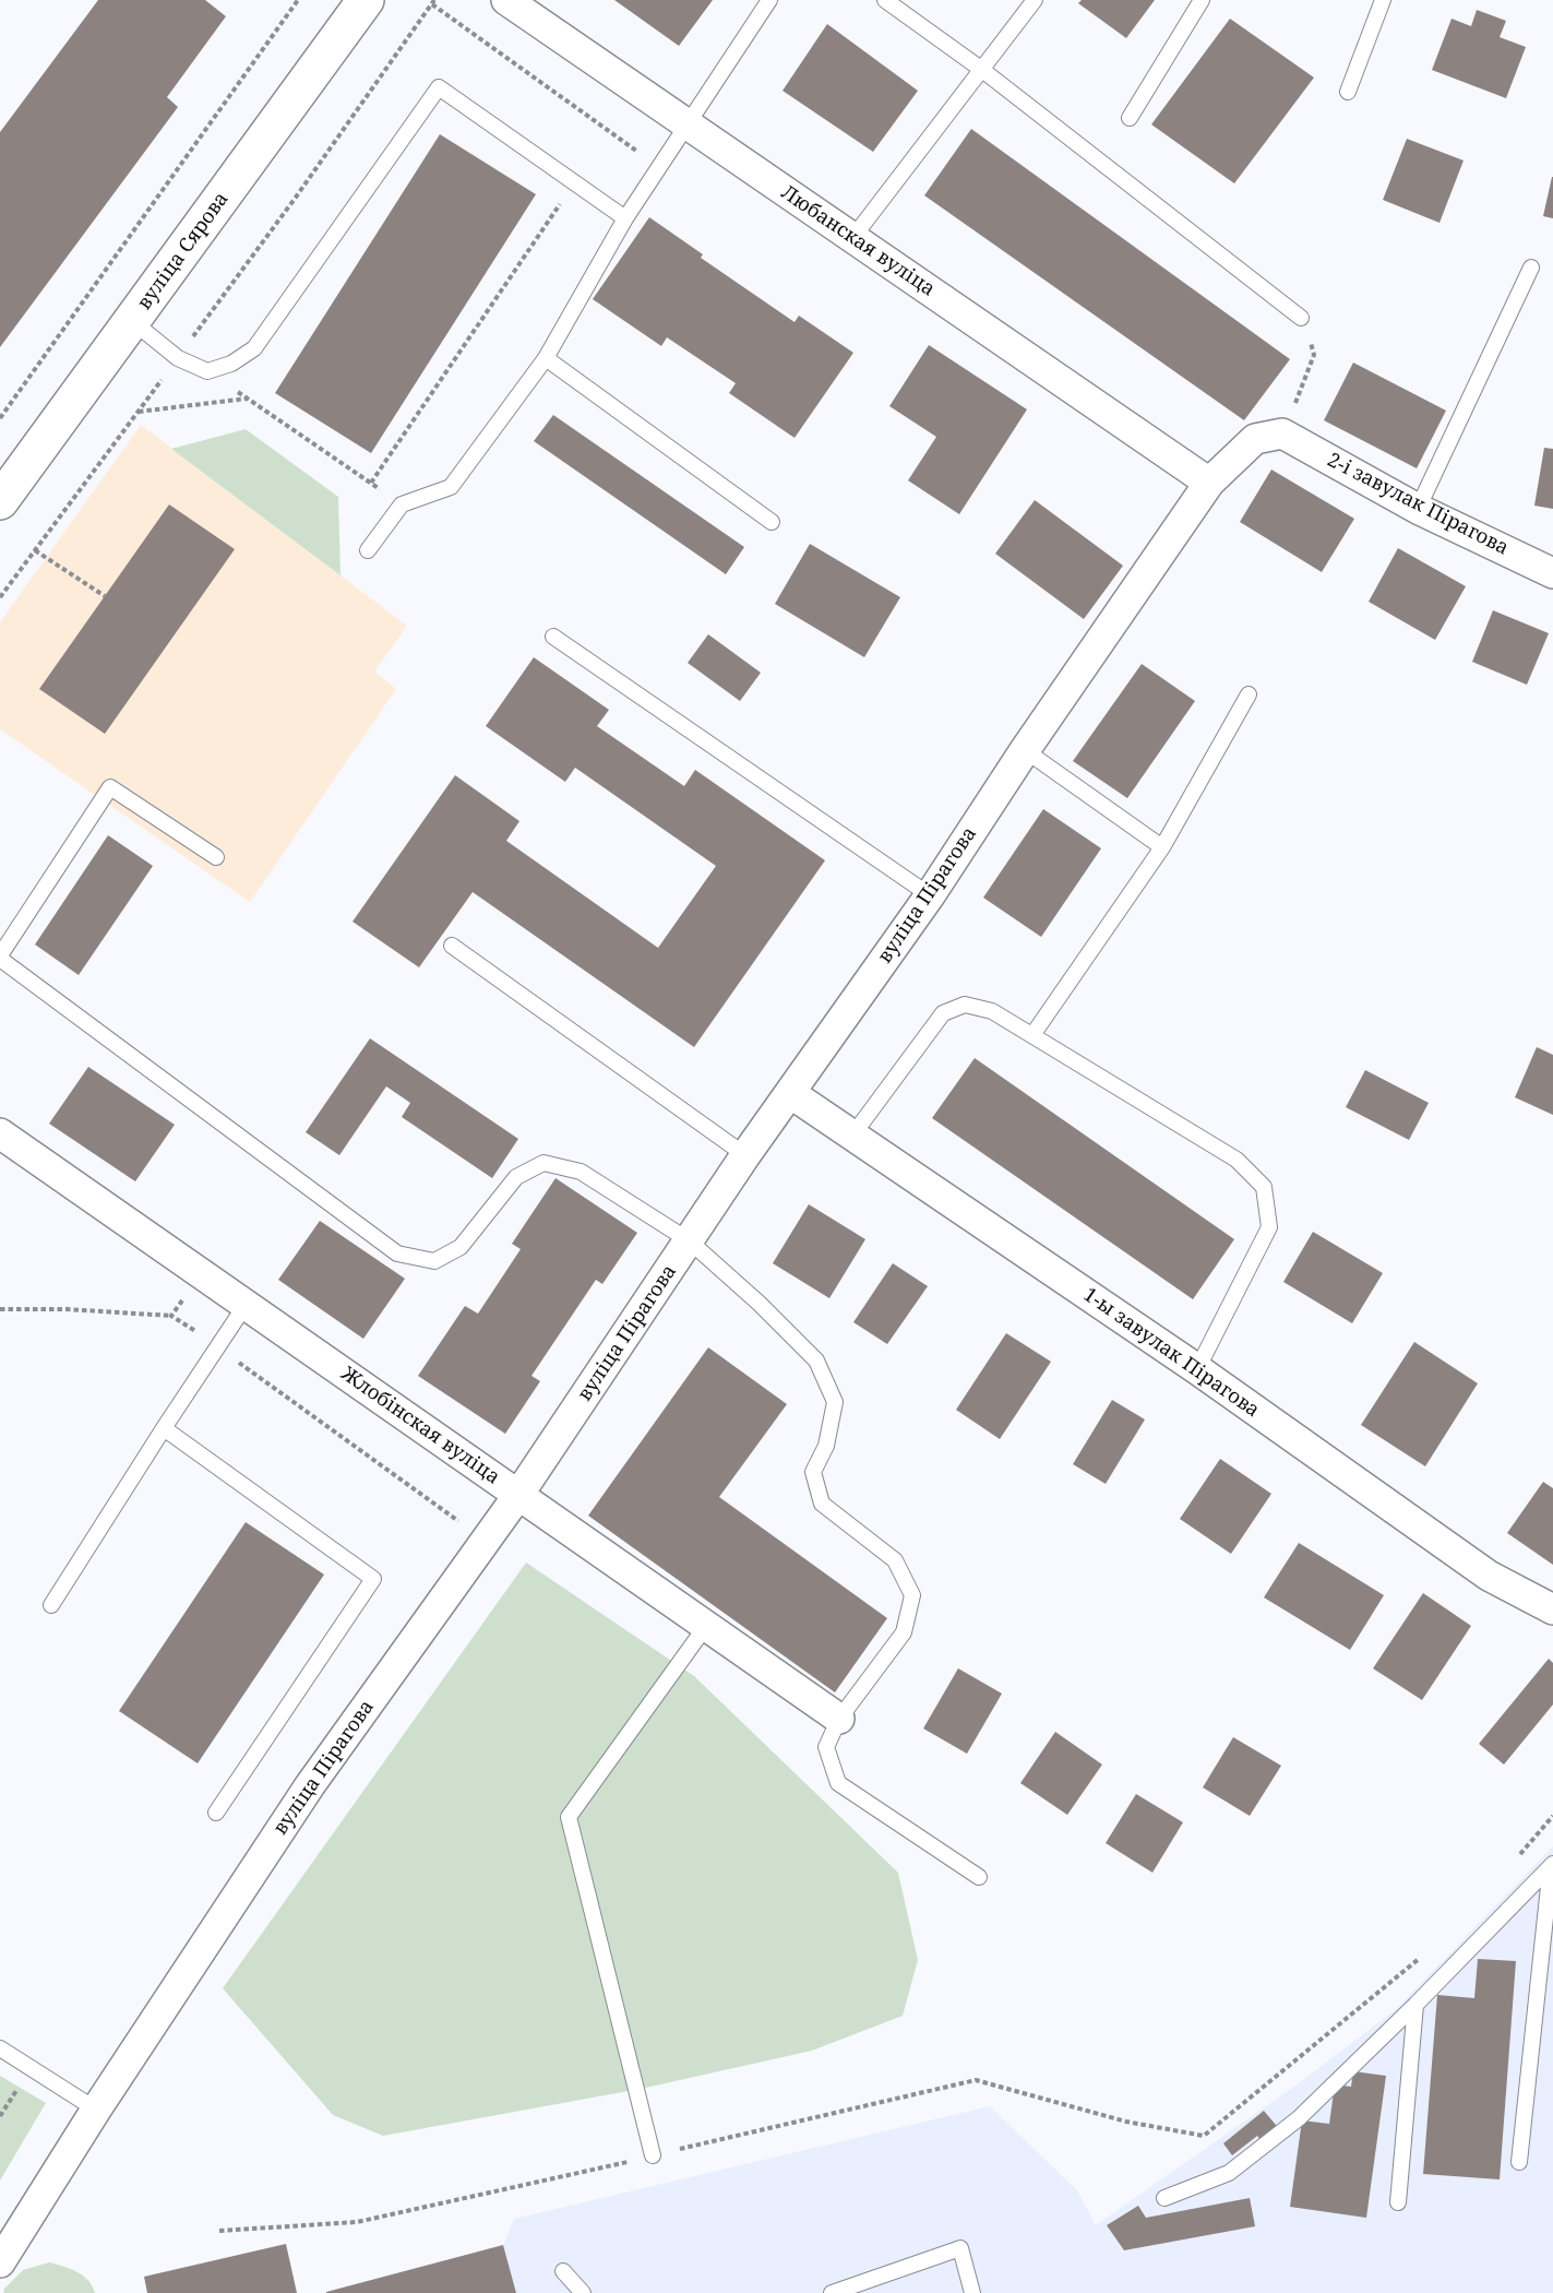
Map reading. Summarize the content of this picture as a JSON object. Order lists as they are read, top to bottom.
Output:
{
  "streets": {
    "street": [
      "Любанская вуліца",
      "вуліца Сярова",
      "2-і завулак Пірагова",
      "вуліца Пірагова",
      "1-ы завулак Пірагова",
      "Жлобінская вуліца"
    ]
  },
  "crossings": [
    ["Любанская вуліца", "вуліца Пірагова"],
    ["2-і завулак Пірагова", "вуліца Пірагова"],
    ["вуліца Пірагова", "1-ы завулак Пірагова"],
    ["вуліца Пірагова", "Жлобінская вуліца"]
  ]
}
